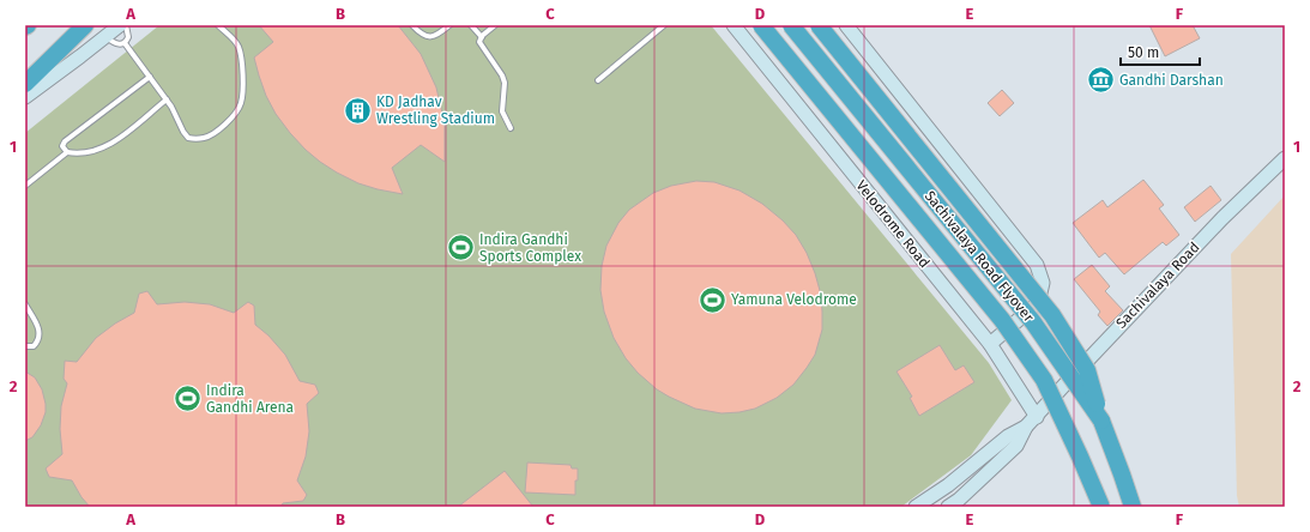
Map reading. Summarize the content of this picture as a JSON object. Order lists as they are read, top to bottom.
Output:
{
  "streets": {
    "highway": ["Sachivalaya Road Flyover"],
    "street": ["Velodrome Road", "Sachivalaya Road"]
  },
  "crossings": [
    ["Velodrome Road", "Sachivalaya Road"]
  ],
  "places": {
    "museum": ["Gandhi Darshan"],
    "building": ["KD Jadhav Wrestling Stadium"],
    "sports": ["Indira Gandhi Sports Complex", "Yamuna Velodrome", "Indira Gandhi Arena"]
  },
  "scale_bar": "50 m",
  "grid": {
    "columns": [
      "A",
      "B",
      "C",
      "D",
      "E",
      "F"
    ],
    "rows": ["1", "2"]
  }
}
